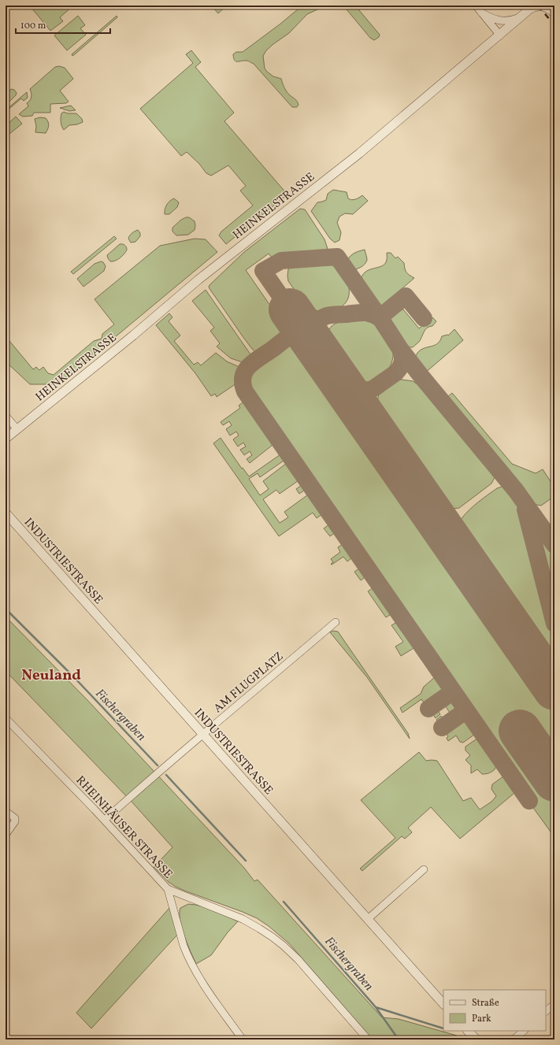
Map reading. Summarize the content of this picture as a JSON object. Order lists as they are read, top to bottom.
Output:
{
  "streets": {
    "street": [
      "HEINKELSTRASSE",
      "INDUSTRIESTRASSE",
      "AM FLUGPLATZ",
      "RHEINHÄUSER STRASSE"
    ]
  },
  "crossings": [
    ["INDUSTRIESTRASSE", "AM FLUGPLATZ"],
    ["AM FLUGPLATZ", "RHEINHÄUSER STRASSE"]
  ],
  "districts": ["Neuland"],
  "water": ["Fischergraben"],
  "legend": ["Straße", "Park"],
  "scale_bar": "100 m"
}
